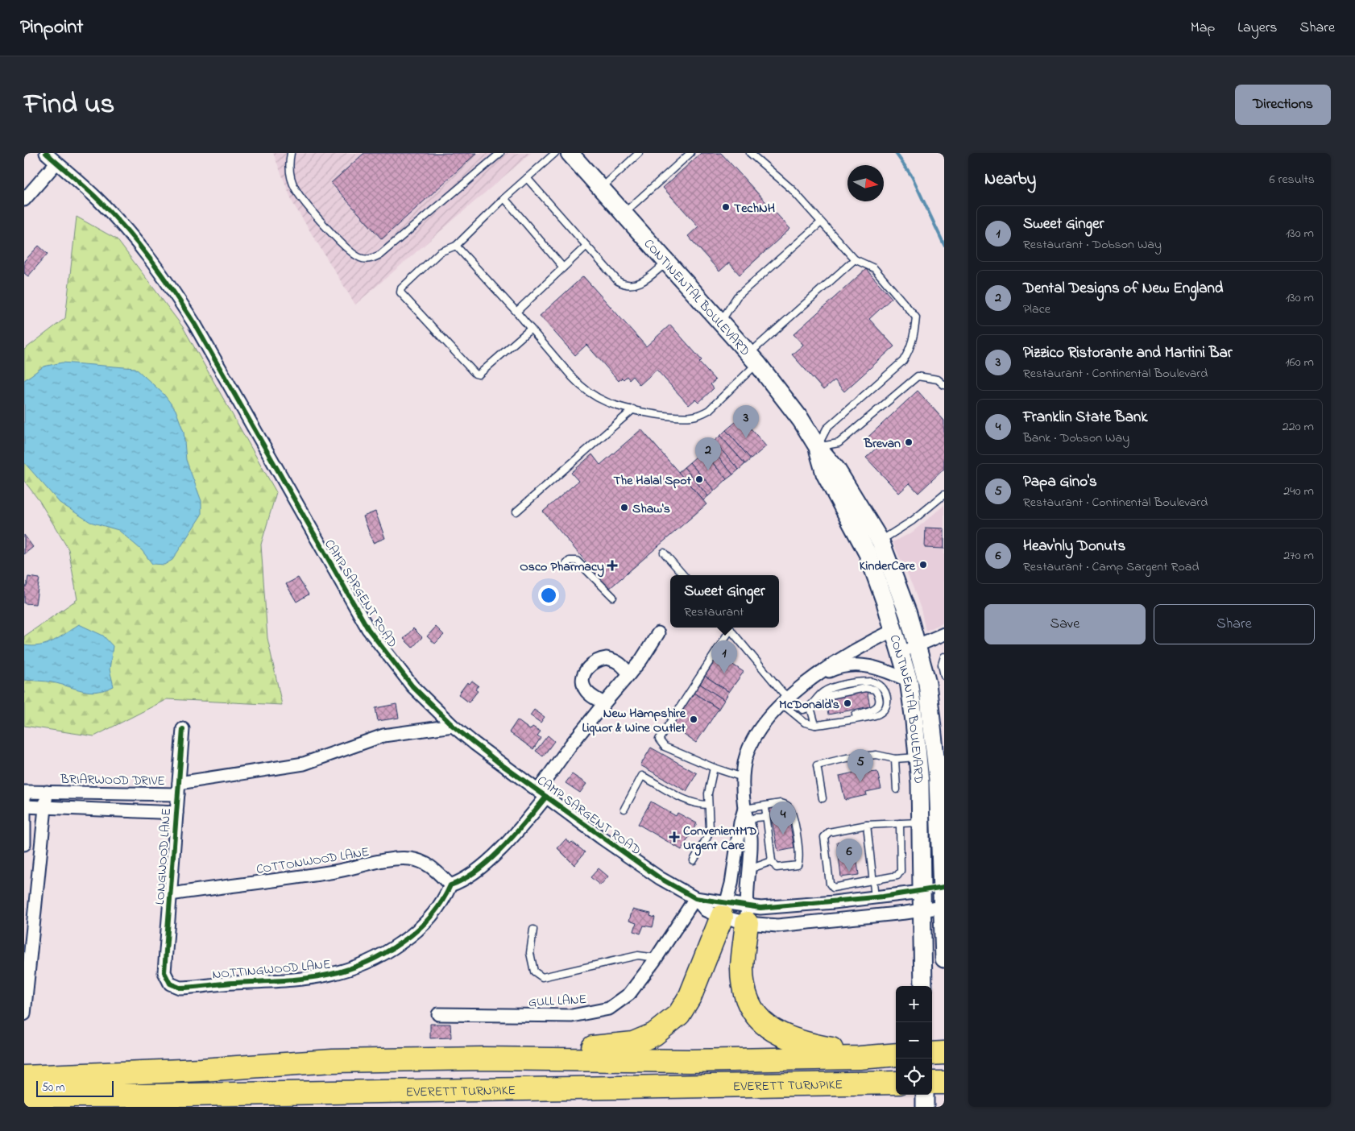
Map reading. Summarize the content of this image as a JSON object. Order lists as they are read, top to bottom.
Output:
{
  "streets": {
    "highway": ["EVERETT TURNPIKE"],
    "main road": ["CONTINENTAL BOULEVARD"],
    "street": [
      "CAMP SARGENT ROAD",
      "BRIARWOOD DRIVE",
      "LONGWOOD LANE",
      "COTTONWOOD LANE",
      "NOTTINGWOOD LANE",
      "GULL LANE"
    ]
  },
  "crossings": [
    ["CONTINENTAL BOULEVARD", "CAMP SARGENT ROAD"],
    ["CAMP SARGENT ROAD", "BRIARWOOD DRIVE"],
    ["CAMP SARGENT ROAD", "GULL LANE"],
    ["BRIARWOOD DRIVE", "LONGWOOD LANE"],
    ["LONGWOOD LANE", "COTTONWOOD LANE"],
    ["LONGWOOD LANE", "NOTTINGWOOD LANE"],
    ["COTTONWOOD LANE", "NOTTINGWOOD LANE"]
  ],
  "places": {
    "other": [
      "TechNH",
      "Brevan",
      "The Halal Spot",
      "Shaw's",
      "KinderCare",
      "McDonald's",
      "New Hampshire Liquor & Wine Outlet"
    ],
    "health": ["Osco Pharmacy", "ConvenientMD Urgent Care"]
  },
  "scale_bar": "50 m",
  "north": "right",
  "page": {
    "header": "Pinpoint",
    "nav": ["Map", "Layers", "Share"],
    "title": "Find us",
    "buttons": [
      "Directions",
      ["Save", "Share"]
    ],
    "heading": ["Nearby", "6 results"],
    "list": [
      {
        "mark": "1",
        "name": "Sweet Ginger",
        "note": "Restaurant · Dobson Way",
        "value": "130 m"
      },
      {
        "mark": "2",
        "name": "Dental Designs of New England",
        "note": "Place",
        "value": "130 m"
      },
      {
        "mark": "3",
        "name": "Pizzico Ristorante and Martini Bar",
        "note": "Restaurant · Continental Boulevard",
        "value": "160 m"
      },
      {
        "mark": "4",
        "name": "Franklin State Bank",
        "note": "Bank · Dobson Way",
        "value": "220 m"
      },
      {
        "mark": "5",
        "name": "Papa Gino's",
        "note": "Restaurant · Continental Boulevard",
        "value": "240 m"
      },
      {
        "mark": "6",
        "name": "Heav'nly Donuts",
        "note": "Restaurant · Camp Sargent Road",
        "value": "270 m"
      }
    ],
    "pins": [
      "3",
      "2",
      "1",
      "5",
      "4",
      "6"
    ],
    "popup": ["Sweet Ginger", "Restaurant"],
    "map_buttons": ["+", "−"],
    "scale": "50 m"
  }
}
